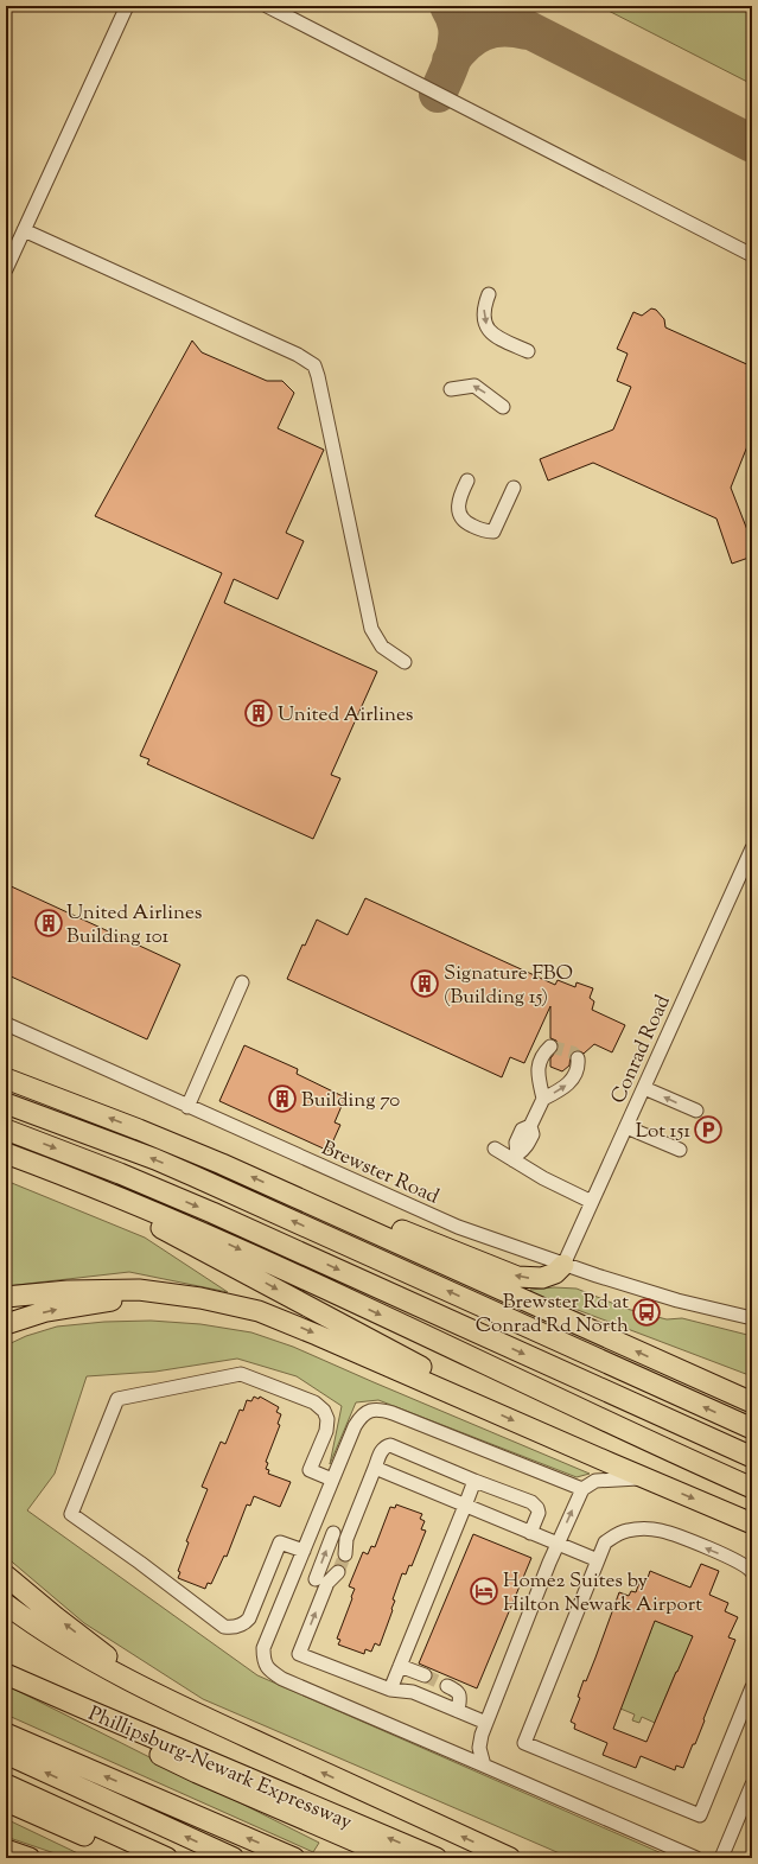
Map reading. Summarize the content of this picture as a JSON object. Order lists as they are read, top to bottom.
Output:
{
  "streets": {
    "highway": ["Phillipsburg-Newark Expressway"],
    "street": ["Conrad Road", "Brewster Road"]
  },
  "crossings": [
    ["Conrad Road", "Brewster Road"]
  ],
  "places": {
    "building": [
      "United Airlines",
      "United Airlines Building 101",
      "Signature FBO (Building 15)",
      "Building 70"
    ],
    "parking": ["Lot 151"],
    "bus stop": ["Brewster Rd at Conrad Rd North"],
    "hotel": ["Home2 Suites by Hilton Newark Airport"]
  }
}
